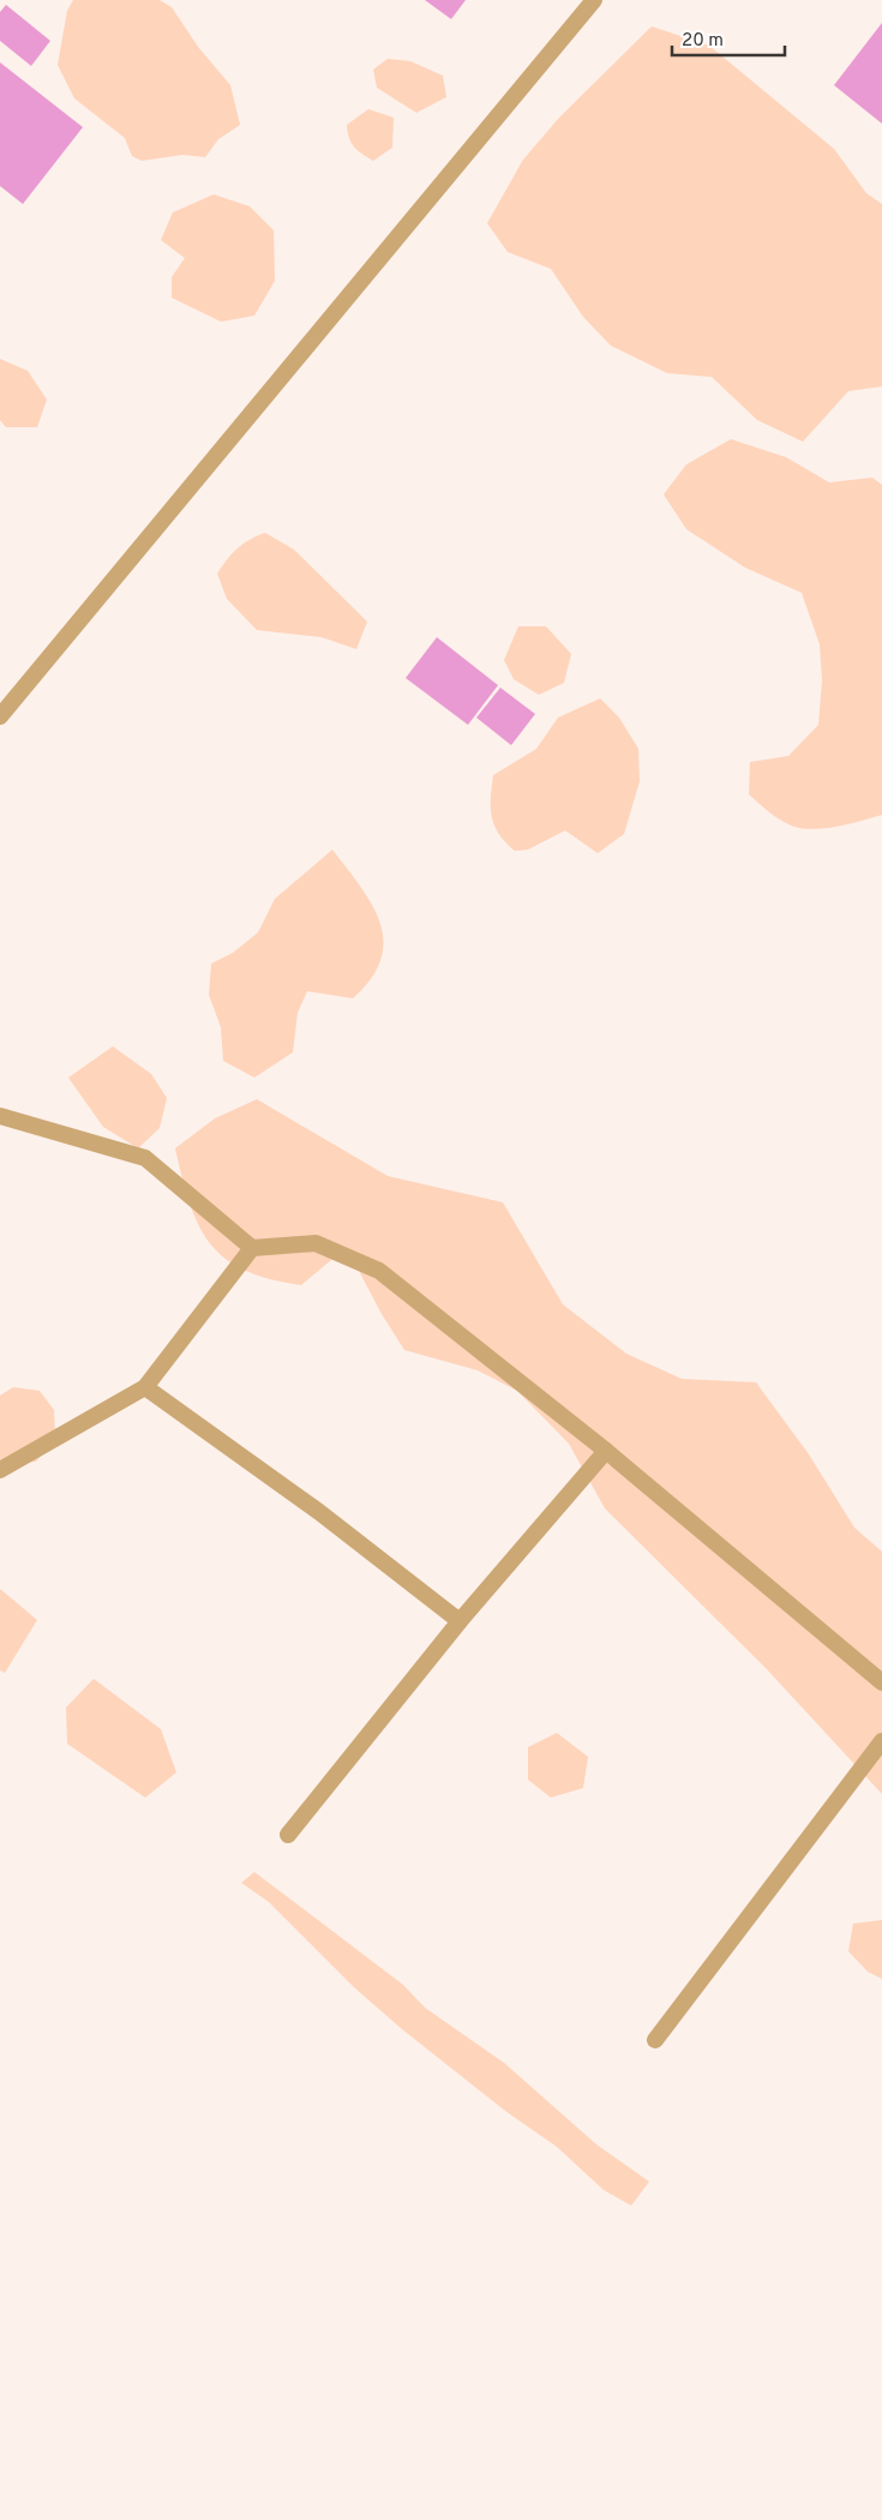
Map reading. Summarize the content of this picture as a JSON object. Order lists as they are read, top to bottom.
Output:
{
  "scale_bar": "20 m"
}
